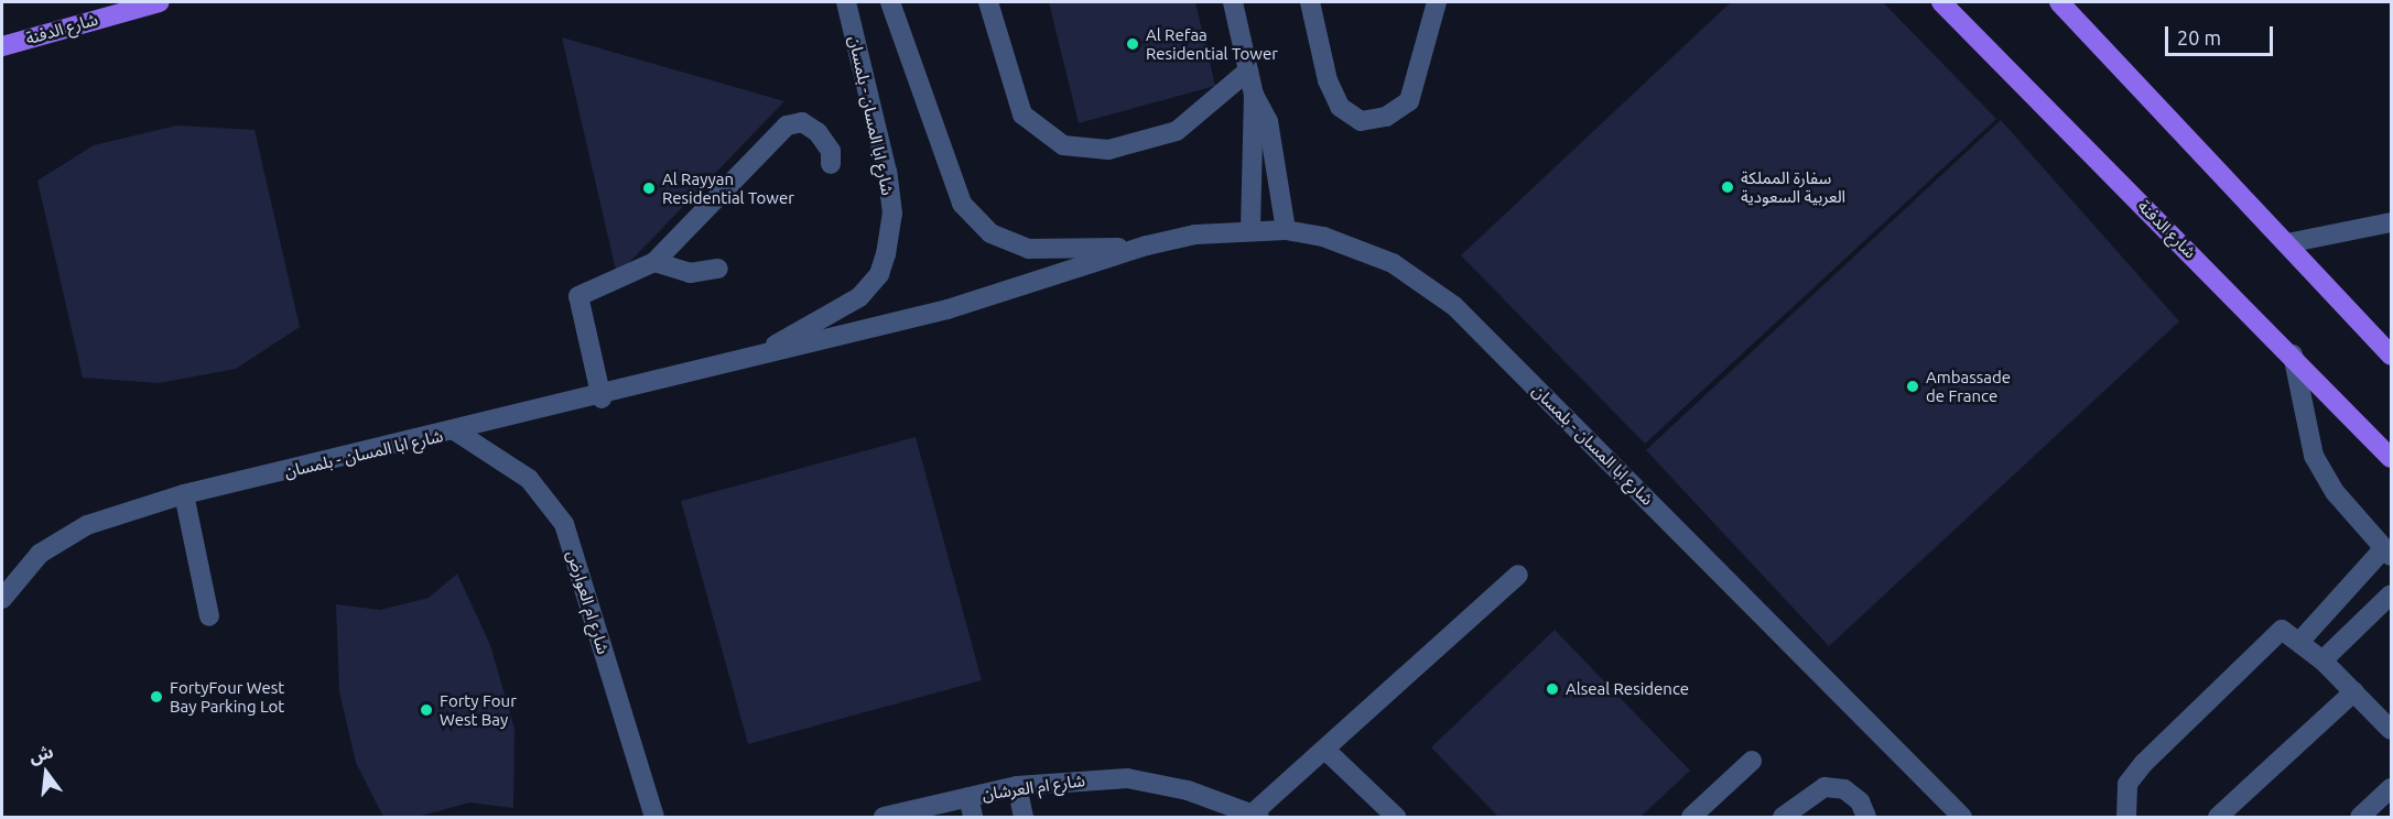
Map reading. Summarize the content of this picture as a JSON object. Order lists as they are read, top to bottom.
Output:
{
  "streets": {
    "main road": ["شارع الدفنة"],
    "street": ["شارع ابا المسان - بلمسان", "شارع ام العوارض", "شارع ام العرشان"]
  },
  "crossings": [
    ["شارع ابا المسان - بلمسان", "شارع ام العوارض"]
  ],
  "places": [
    "Al Refaa Residential Tower",
    "سفارة المملكة العربية السعودية",
    "Al Rayyan Residential Tower",
    "Ambassade de France",
    "Alseal Residence",
    "FortyFour West Bay Parking Lot",
    "Forty Four West Bay"
  ],
  "scale_bar": "20 m",
  "north": "top"
}
